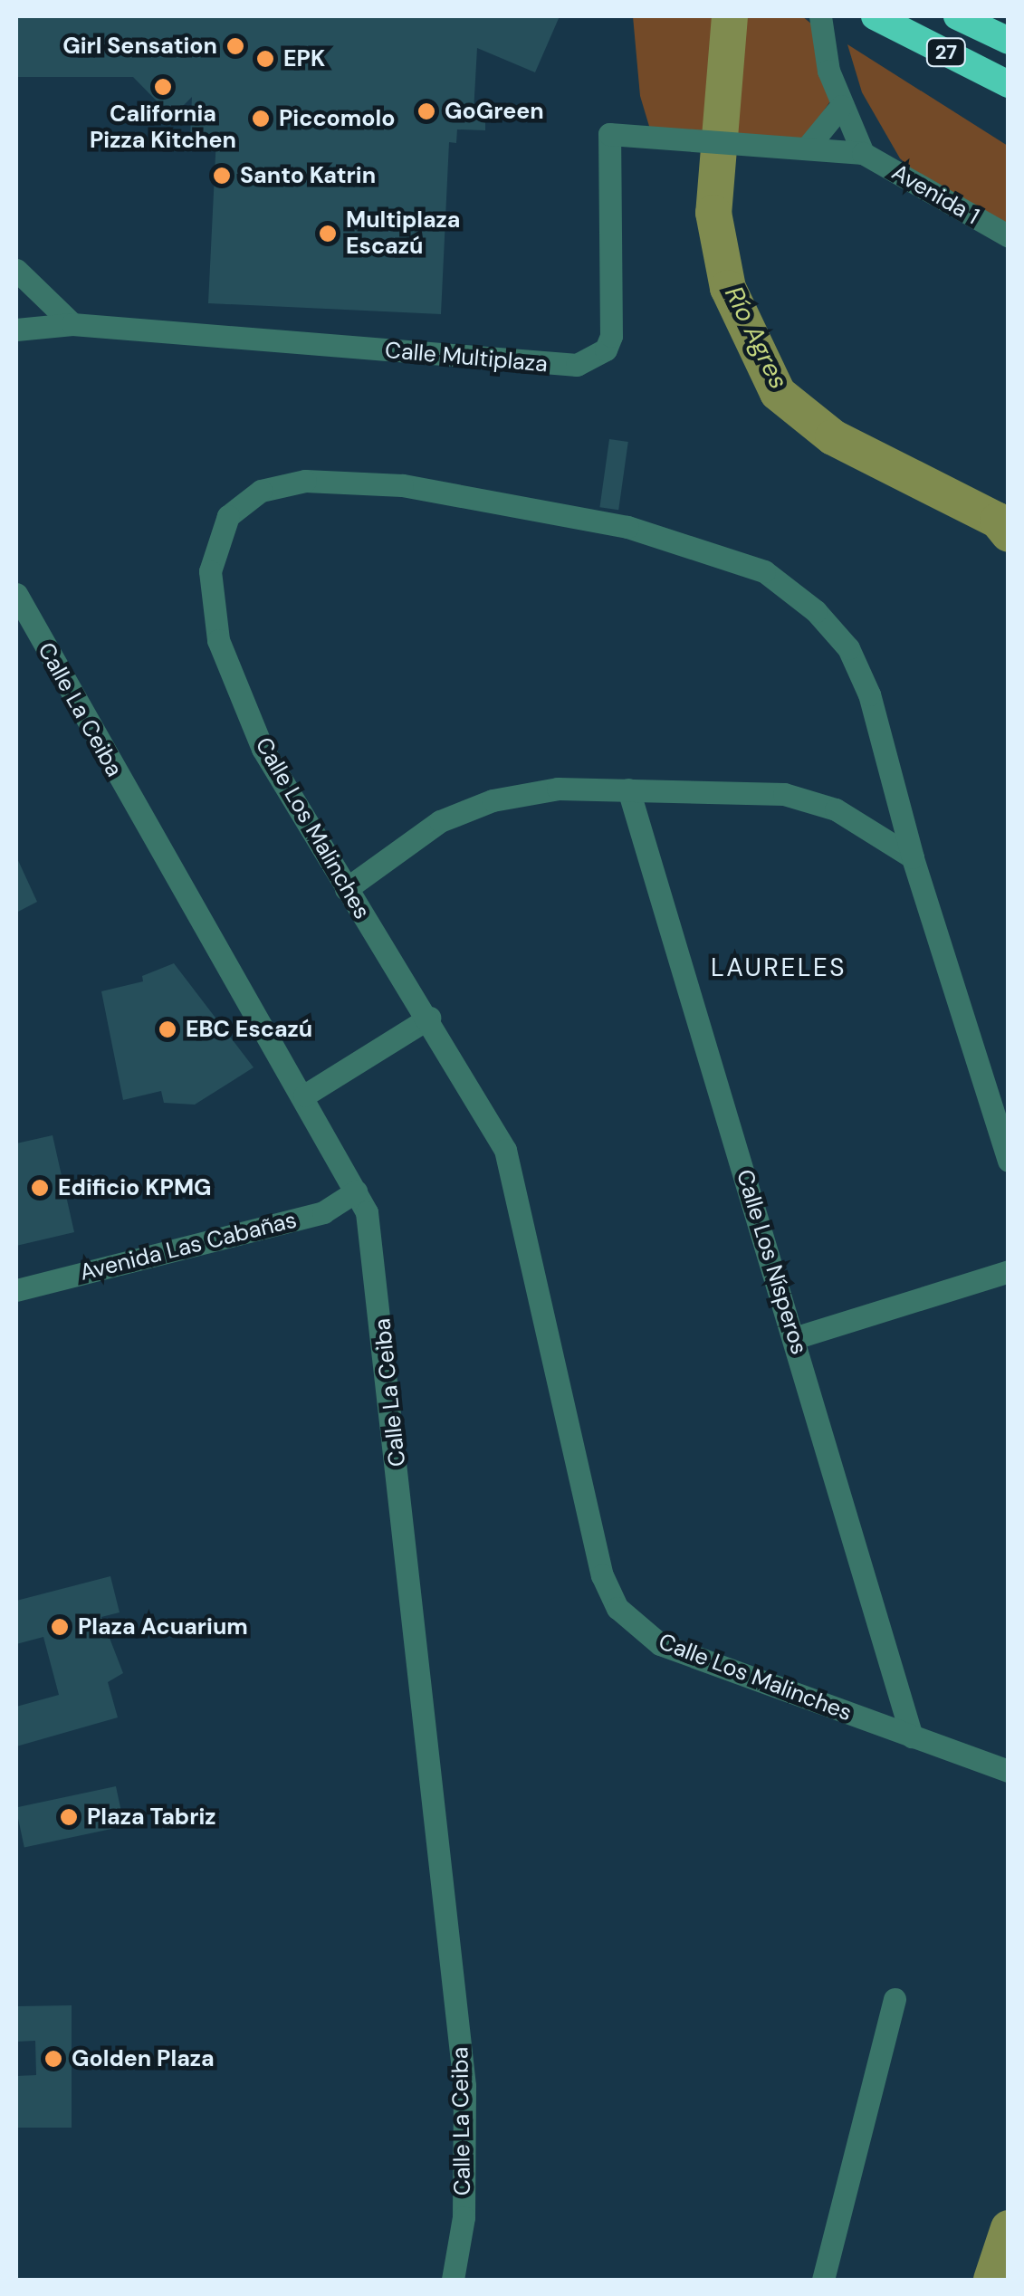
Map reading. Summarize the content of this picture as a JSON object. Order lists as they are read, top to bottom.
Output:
{
  "streets": {
    "highway": ["27"],
    "street": [
      "Avenida 1",
      "Calle Multiplaza",
      "Calle La Ceiba",
      "Calle Los Malinches",
      "Avenida Las Cabañas",
      "Calle Los Nísperos"
    ]
  },
  "crossings": [
    ["Avenida 1", "Calle Multiplaza"],
    ["Calle La Ceiba", "Avenida Las Cabañas"],
    ["Calle Los Malinches", "Calle Los Nísperos"]
  ],
  "districts": ["LAURELES"],
  "water": ["Río Agres"],
  "places": [
    "Girl Sensation",
    "EPK",
    "California Pizza Kitchen",
    "GoGreen",
    "Piccomolo",
    "Santo Katrin",
    "Multiplaza Escazú",
    "EBC Escazú",
    "Edificio KPMG",
    "Plaza Acuarium",
    "Plaza Tabriz",
    "Golden Plaza"
  ]
}
